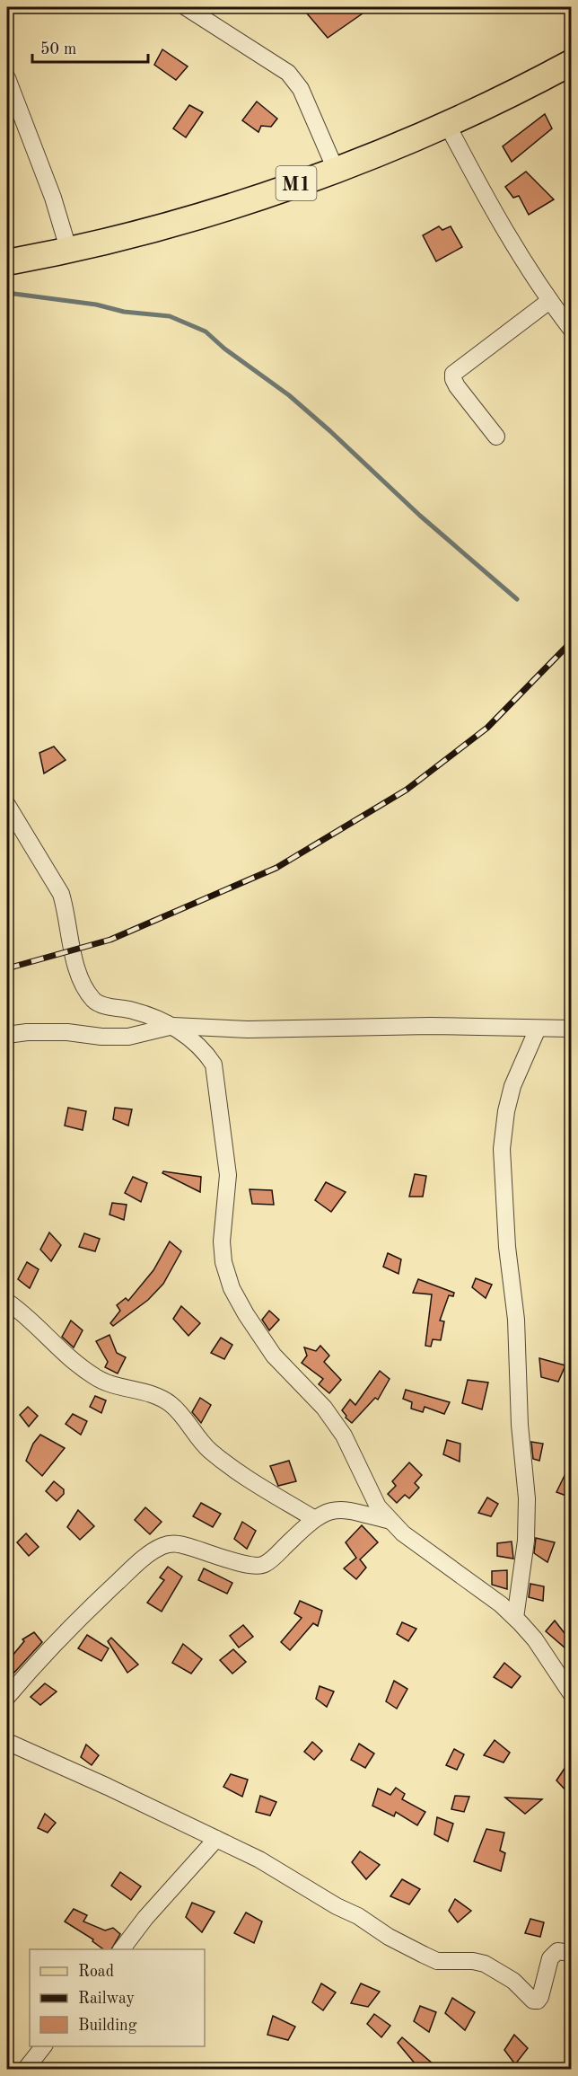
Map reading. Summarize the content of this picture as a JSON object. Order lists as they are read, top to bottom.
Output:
{
  "streets": {
    "main road": ["M1"]
  },
  "legend": ["Road", "Railway", "Building"],
  "scale_bar": "50 m"
}
